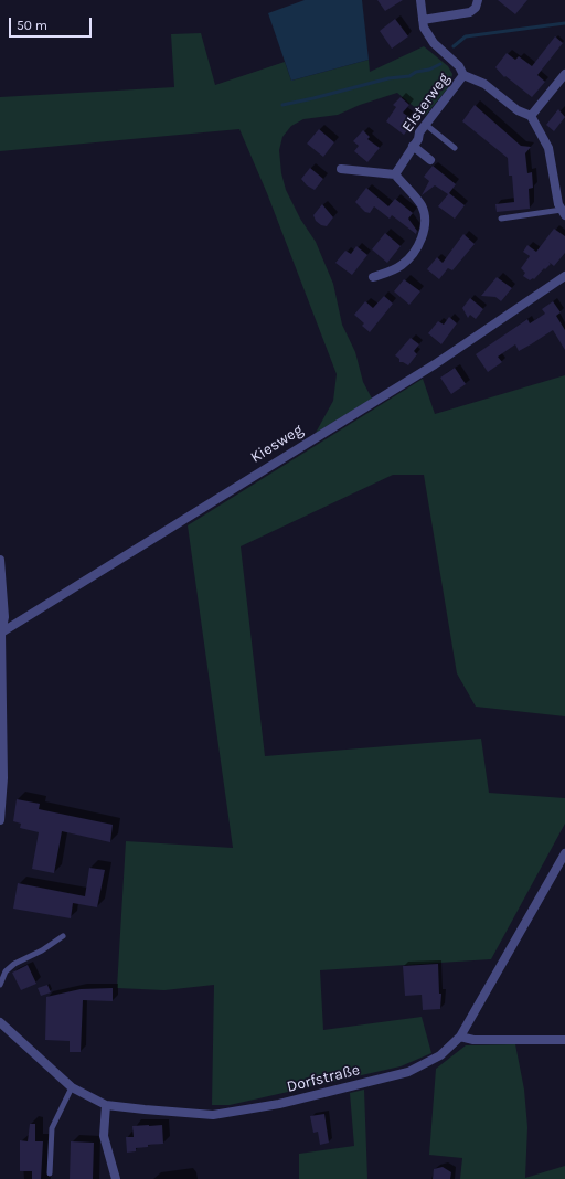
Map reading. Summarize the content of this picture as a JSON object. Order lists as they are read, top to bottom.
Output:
{
  "streets": {
    "street": ["Elsterweg", "Kiesweg", "Dorfstraße"]
  },
  "scale_bar": "50 m"
}
